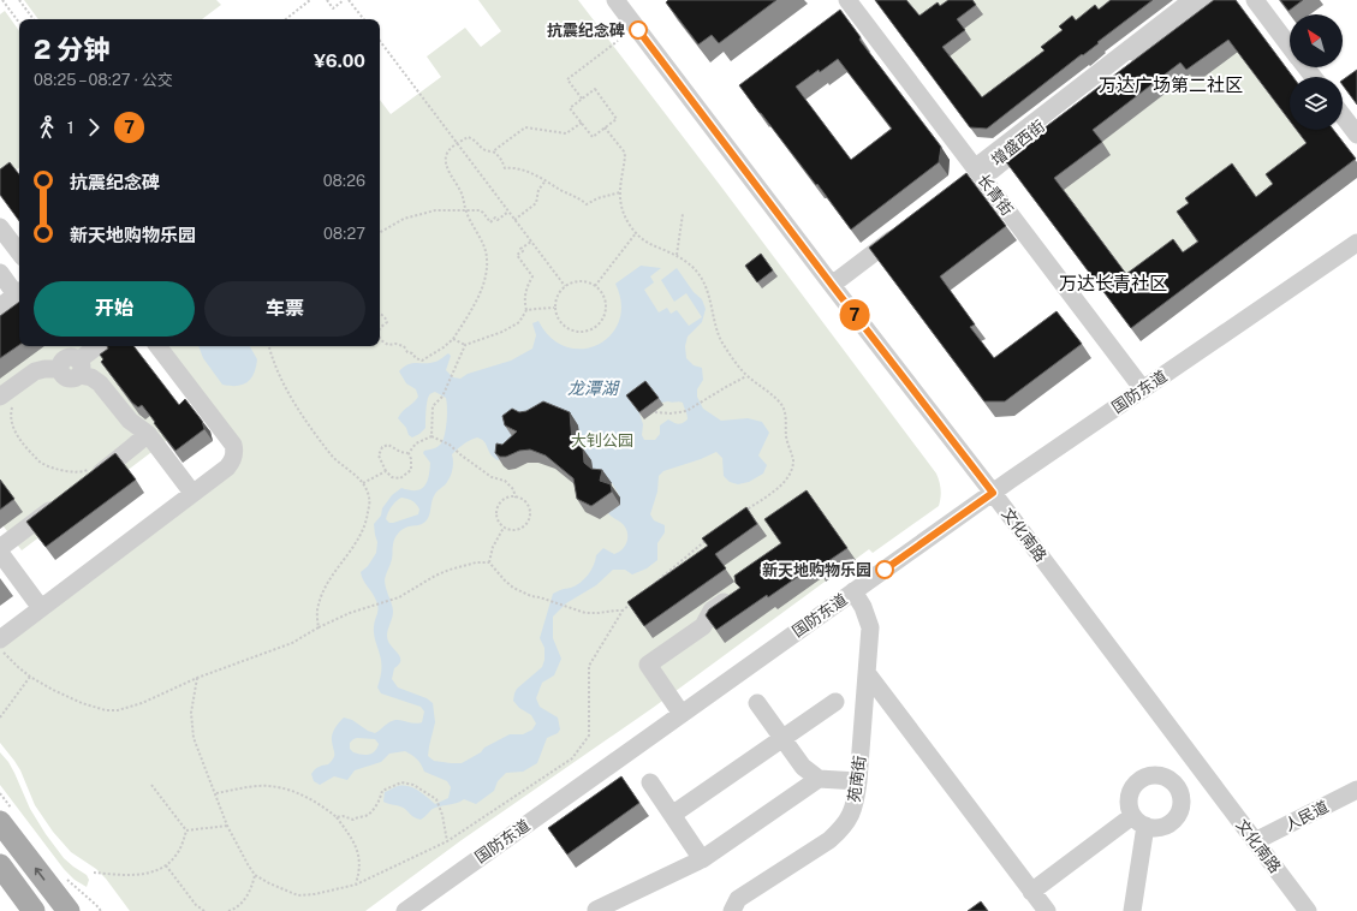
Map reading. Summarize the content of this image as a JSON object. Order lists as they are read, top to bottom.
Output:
{
  "streets": {
    "street": [
      "增盛西街",
      "长青街",
      "国防东道",
      "文化南路",
      "苑南街",
      "人民道"
    ]
  },
  "crossings": [
    ["增盛西街", "长青街"],
    ["长青街", "国防东道"],
    ["国防东道", "文化南路"],
    ["国防东道", "苑南街"],
    ["文化南路", "人民道"]
  ],
  "districts": ["万达广场第二社区", "万达长青社区"],
  "water": ["龙潭湖"],
  "parks": ["大钊公园"],
  "places": ["抗震纪念碑", "新天地购物乐园"],
  "lines": ["bus line 7"],
  "north": "top left",
  "page": {
    "on_map": "7",
    "heading": ["2 分钟", "08:25 – 08:27 · 公交", "¥6.00"],
    "legs": ["1", "7"],
    "list": [
      {
        "name": "抗震纪念碑",
        "value": "08:26"
      },
      {
        "name": "新天地购物乐园",
        "value": "08:27"
      }
    ],
    "buttons": ["开始", "车票"]
  }
}
